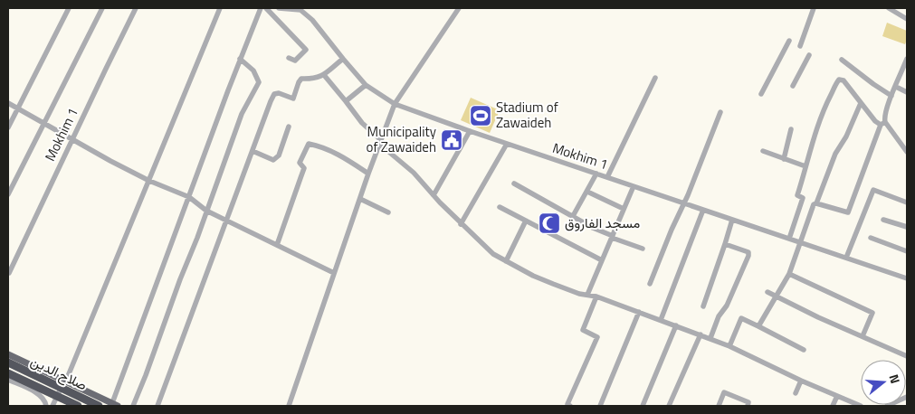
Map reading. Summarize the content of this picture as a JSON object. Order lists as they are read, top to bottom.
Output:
{
  "streets": {
    "highway": ["صلاح الدين"],
    "street": ["Mokhim 1"]
  },
  "places": {
    "sports": ["Stadium of Zawaideh"],
    "public building": ["Municipality of Zawaideh"],
    "mosque": ["مسجد الفاروق"]
  },
  "north": "right"
}
